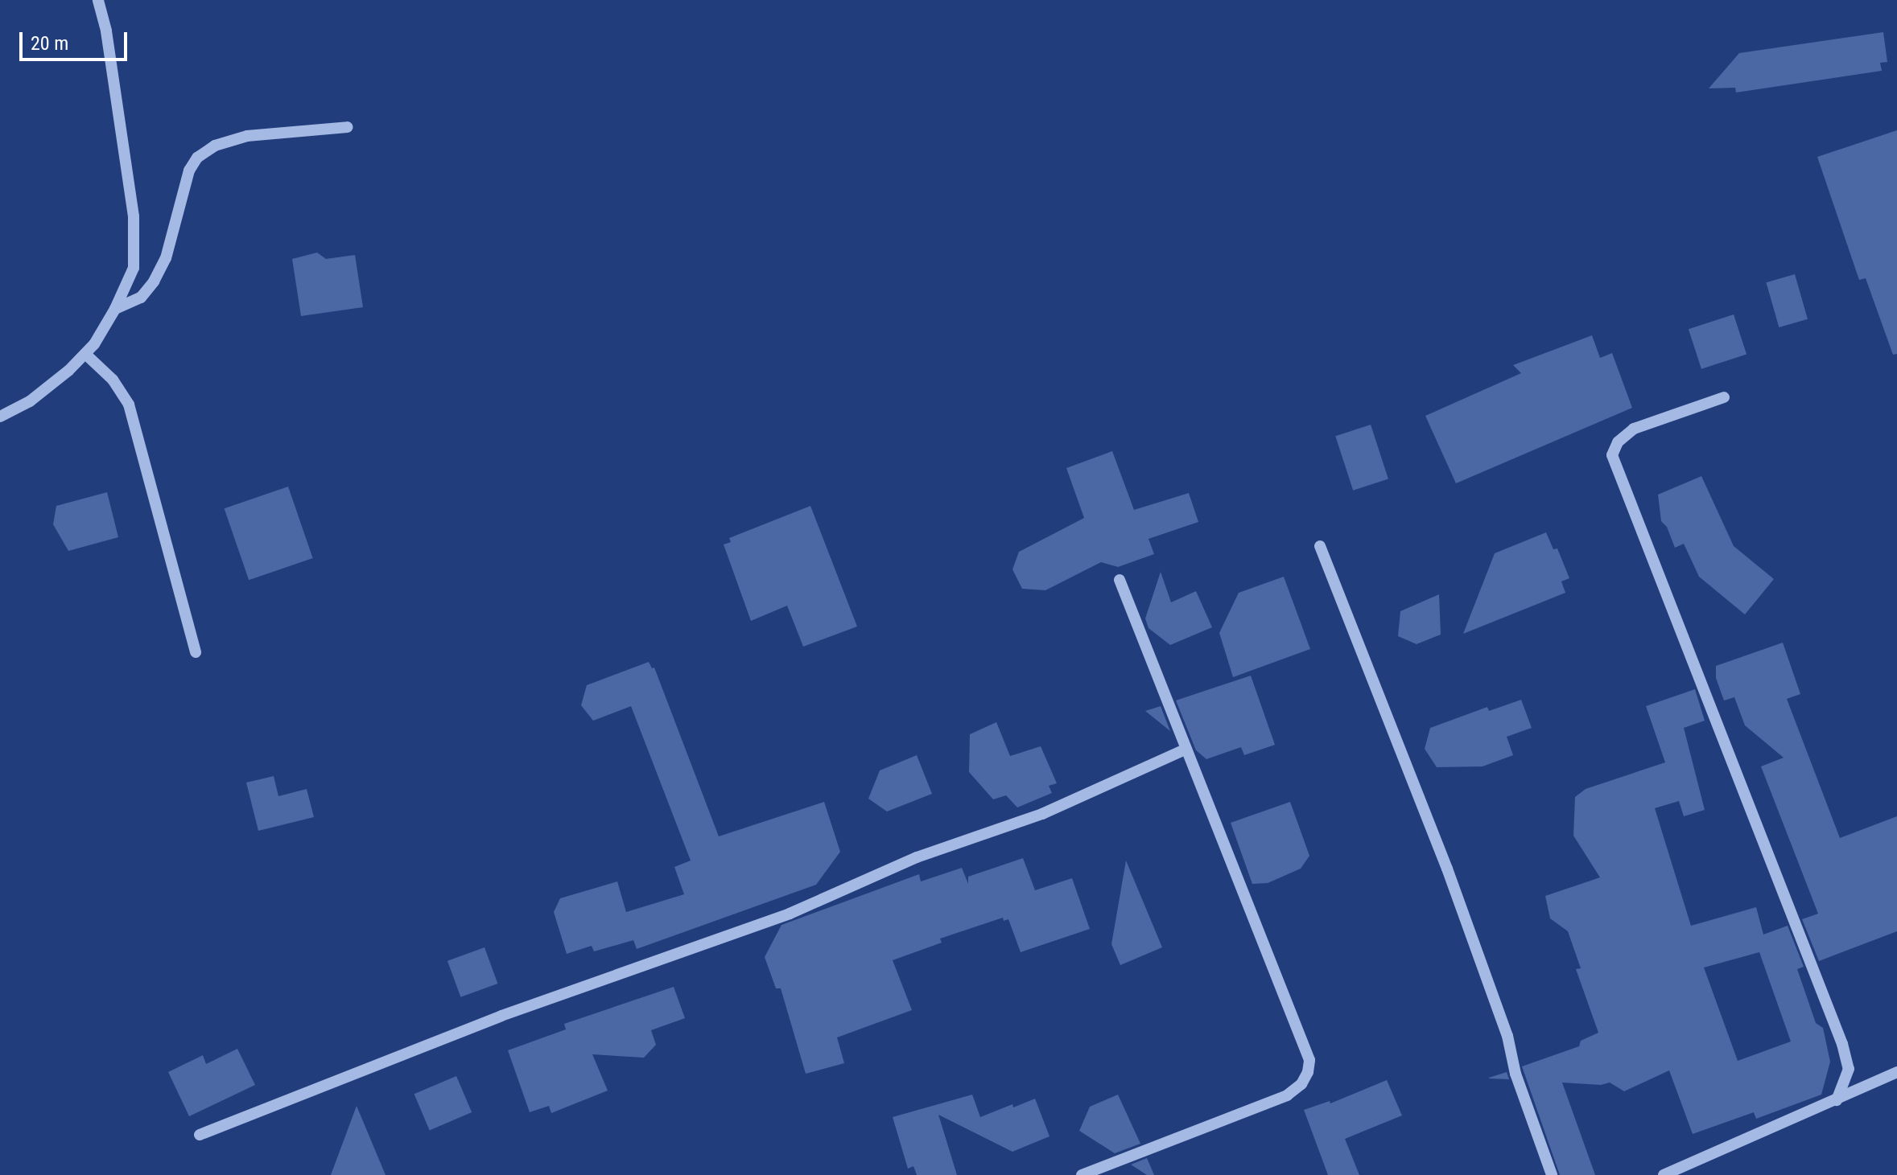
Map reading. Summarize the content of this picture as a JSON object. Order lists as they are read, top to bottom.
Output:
{
  "scale_bar": "20 m"
}
